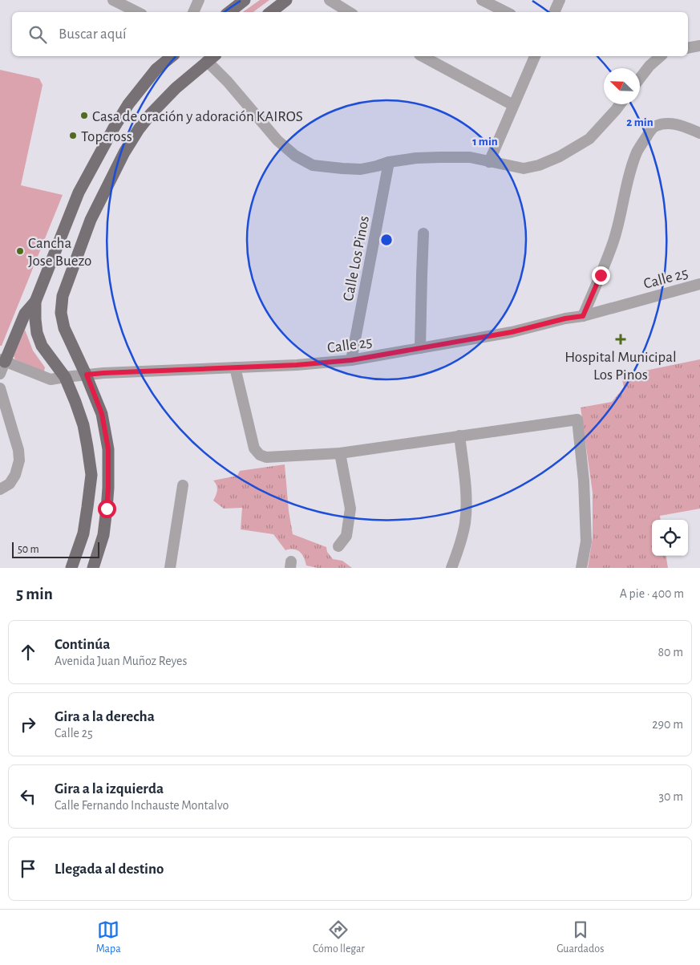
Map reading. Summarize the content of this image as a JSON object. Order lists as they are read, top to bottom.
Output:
{
  "streets": {
    "street": ["Calle Los Pinos", "Calle 25"]
  },
  "crossings": [
    ["Calle Los Pinos", "Calle 25"]
  ],
  "places": {
    "other": ["Casa de oración y adoración KAIROS", "Topcross", "Cancha Jose Buezo"],
    "health": ["Hospital Municipal Los Pinos"]
  },
  "scale_bar": "50 m",
  "north": "top left",
  "page": {
    "search": "Buscar aquí",
    "scale": "50 m",
    "heading": ["5 min", "A pie · 400 m"],
    "list": [
      ["Continúa", "Avenida Juan Muñoz Reyes", "80 m"],
      ["Gira a la derecha", "Calle 25", "290 m"],
      ["Gira a la izquierda", "Calle Fernando Inchauste Montalvo", "30 m"],
      "Llegada al destino"
    ],
    "nav": ["Mapa", "Cómo llegar", "Guardados"]
  },
  "rings": ["2 min", "1 min"]
}
